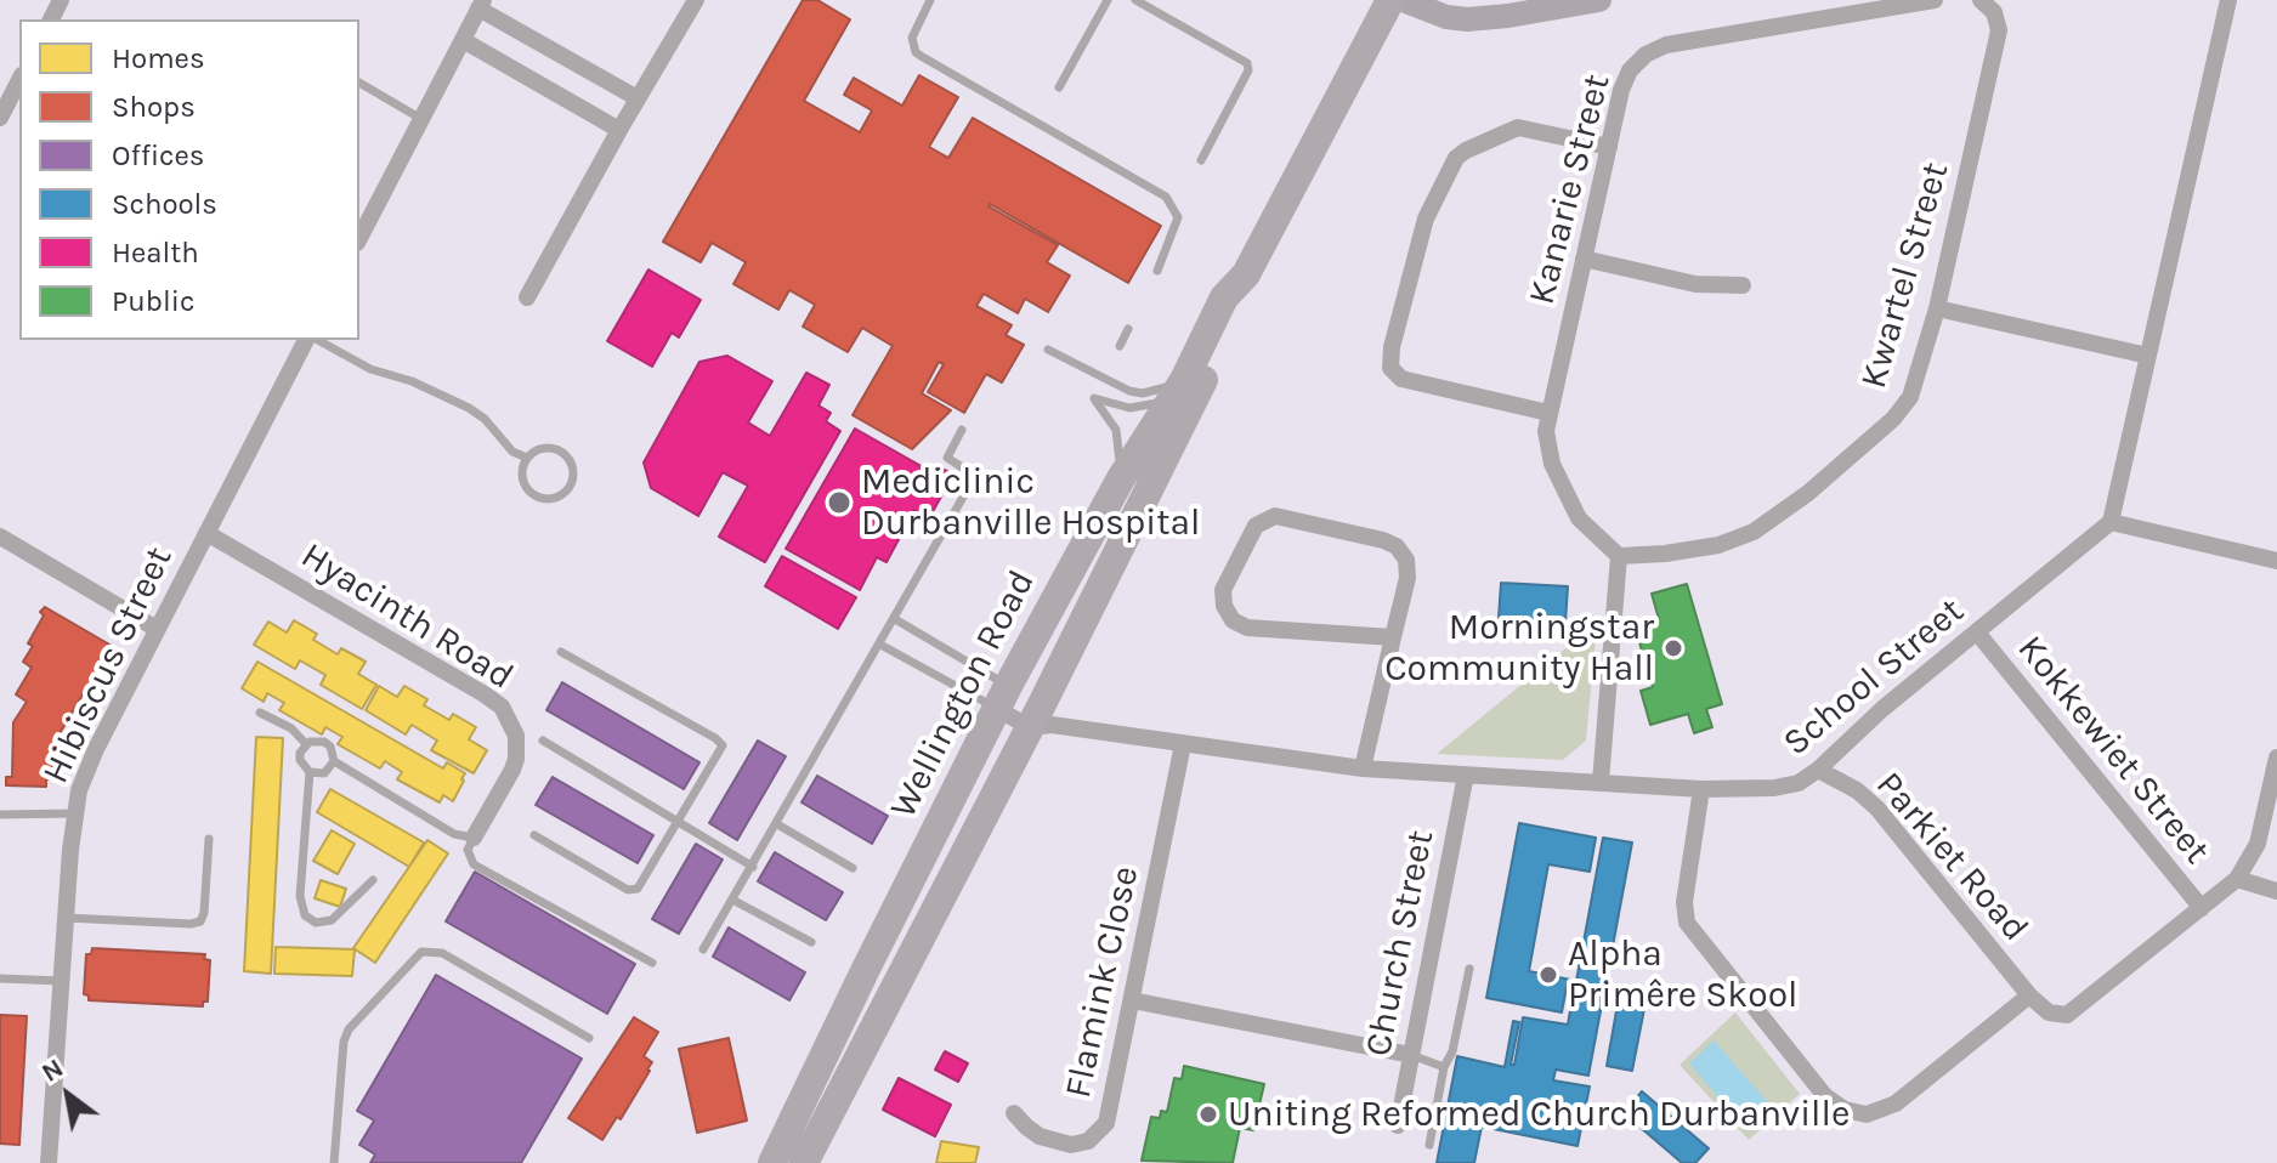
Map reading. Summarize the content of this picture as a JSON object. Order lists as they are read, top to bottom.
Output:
{
  "streets": {
    "main road": ["Wellington Road"],
    "street": [
      "Kanarie Street",
      "Kwartel Street",
      "Hyacinth Road",
      "Hibiscus Street",
      "School Street",
      "Kokkewiet Street",
      "Parkiet Road",
      "Church Street",
      "Flamink Close"
    ]
  },
  "crossings": [
    ["Kanarie Street", "Kwartel Street"],
    ["Hyacinth Road", "Hibiscus Street"],
    ["School Street", "Wellington Road"],
    ["School Street", "Kokkewiet Street"],
    ["School Street", "Parkiet Road"],
    ["School Street", "Church Street"],
    ["School Street", "Flamink Close"]
  ],
  "places": [
    "Mediclinic Durbanville Hospital",
    "Morningstar Community Hall",
    "Alpha Primêre Skool",
    "Uniting Reformed Church Durbanville"
  ],
  "legend": [
    "Homes",
    "Shops",
    "Offices",
    "Schools",
    "Health",
    "Public"
  ],
  "north": "top left"
}
